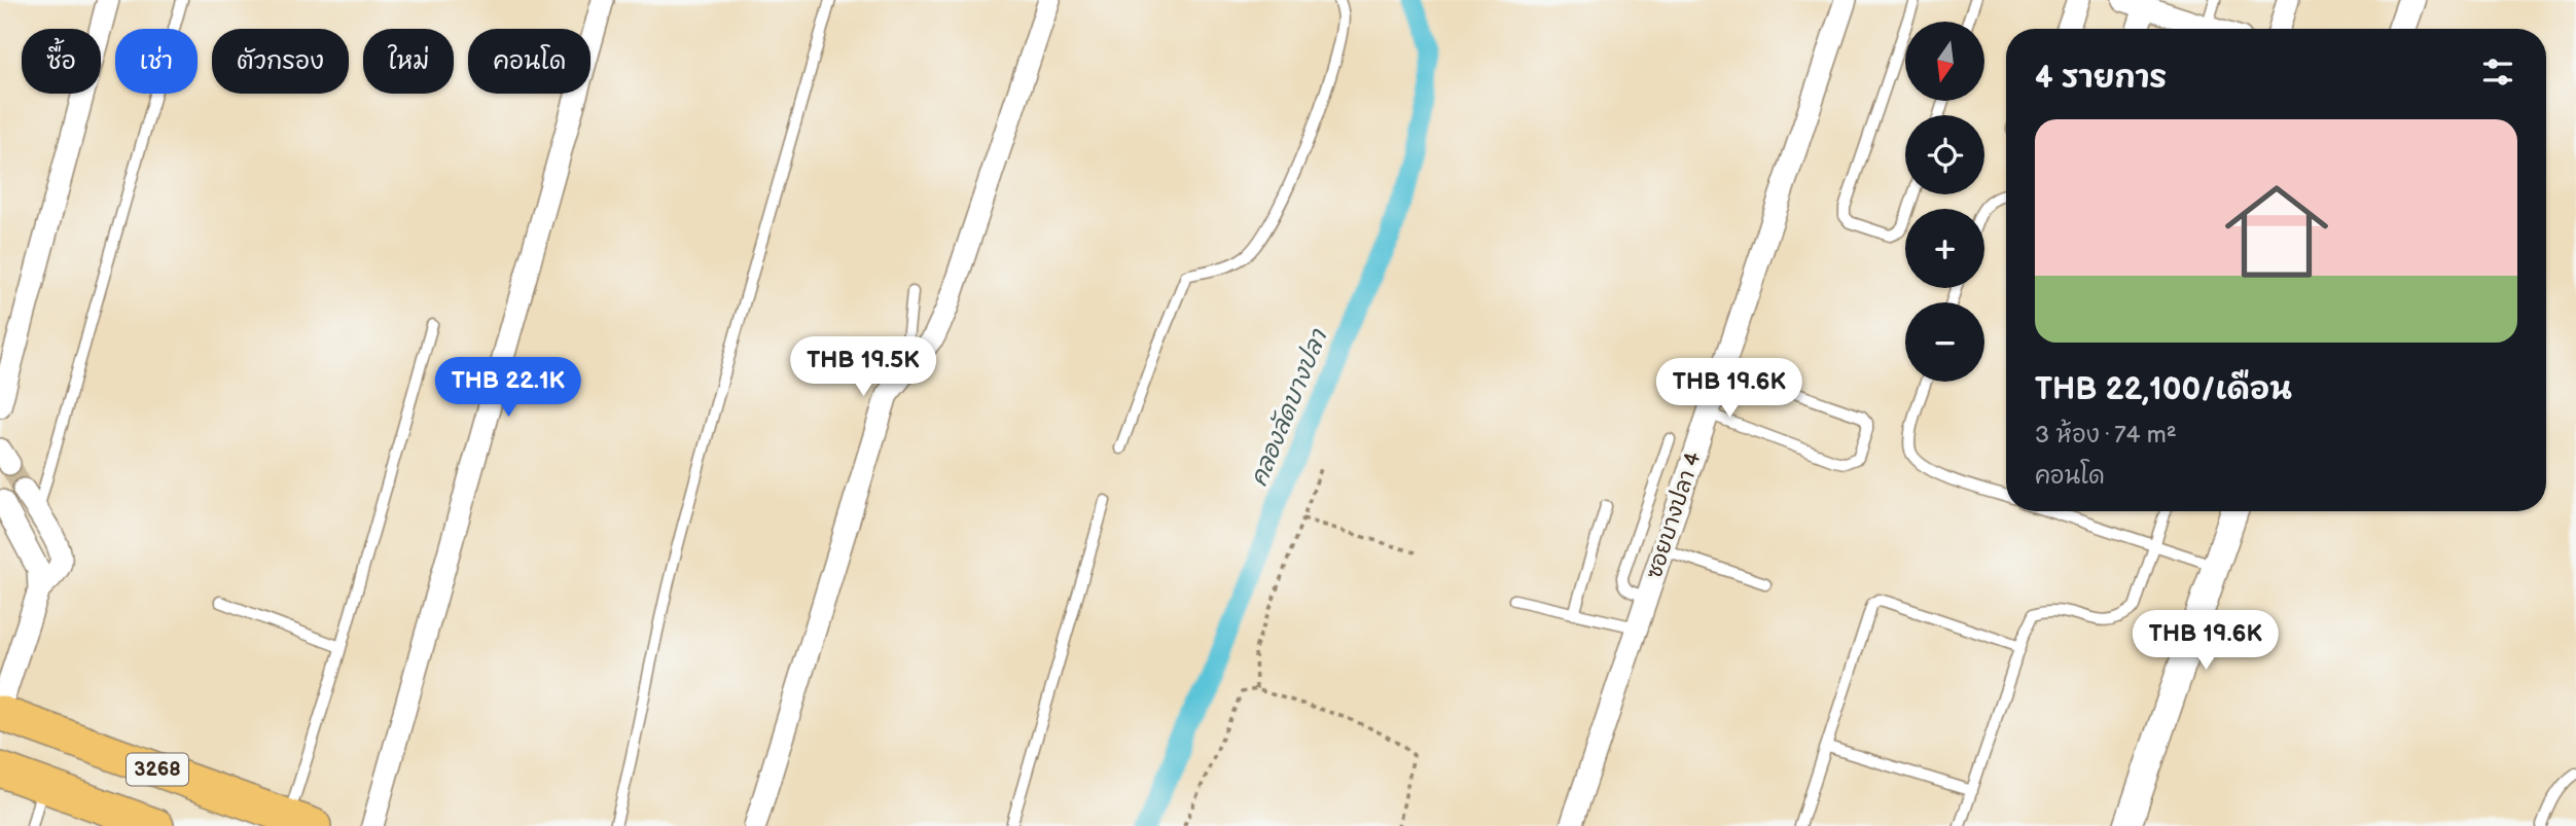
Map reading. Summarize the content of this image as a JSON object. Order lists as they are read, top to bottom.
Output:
{
  "streets": {
    "main road": ["3268"],
    "street": ["ซอยบางปลา 4"]
  },
  "water": ["คลองลัดบางปลา"],
  "north": "bottom",
  "page": {
    "map_buttons": ["+", "−"],
    "chip": [
      "ซื้อ",
      "เช่า",
      "ตัวกรอง",
      "ใหม่",
      "คอนโด"
    ],
    "heading": "4 รายการ",
    "list": [
      {
        "name": "THB 22,100/เดือน",
        "note": "3 ห้อง · 74 m² · คอนโด"
      }
    ],
    "price": [
      "THB 19.5K",
      "THB 22.1K",
      "THB 19.6K",
      "THB 19.6K"
    ]
  }
}
